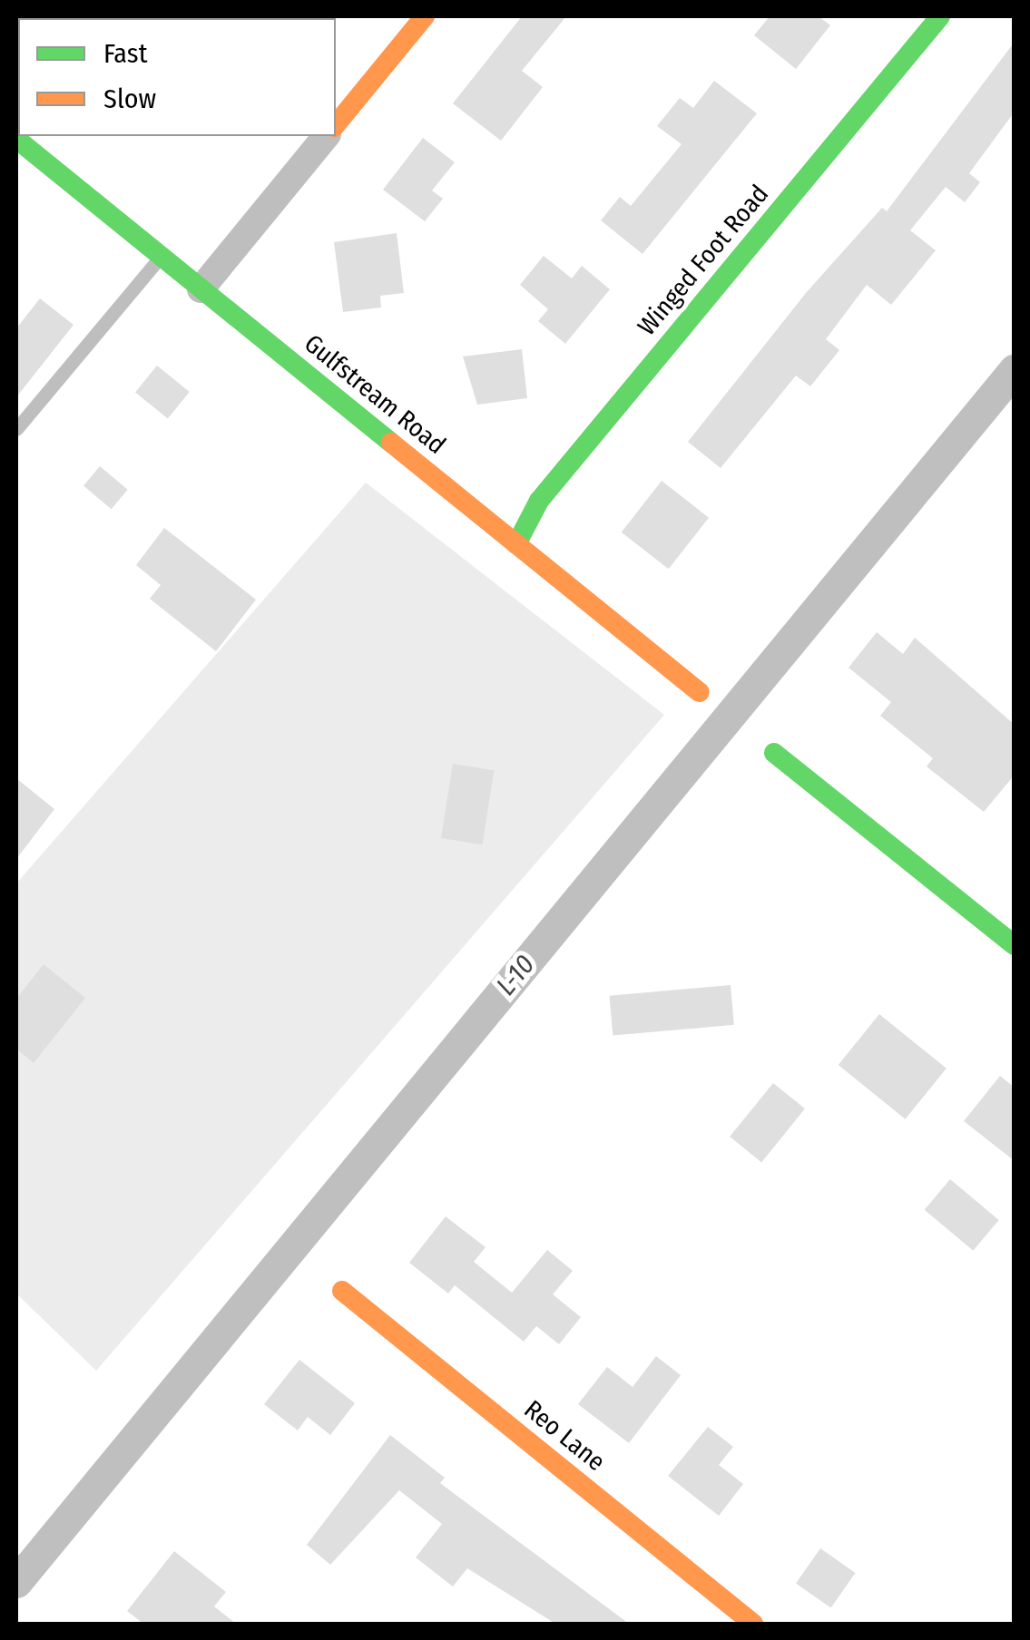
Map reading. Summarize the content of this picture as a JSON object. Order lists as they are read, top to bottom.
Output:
{
  "streets": {
    "street": ["Winged Foot Road", "Gulfstream Road", "Reo Lane"]
  },
  "crossings": [
    ["Winged Foot Road", "Gulfstream Road"]
  ],
  "water": ["L-10"],
  "legend": ["Fast", "Slow"]
}
